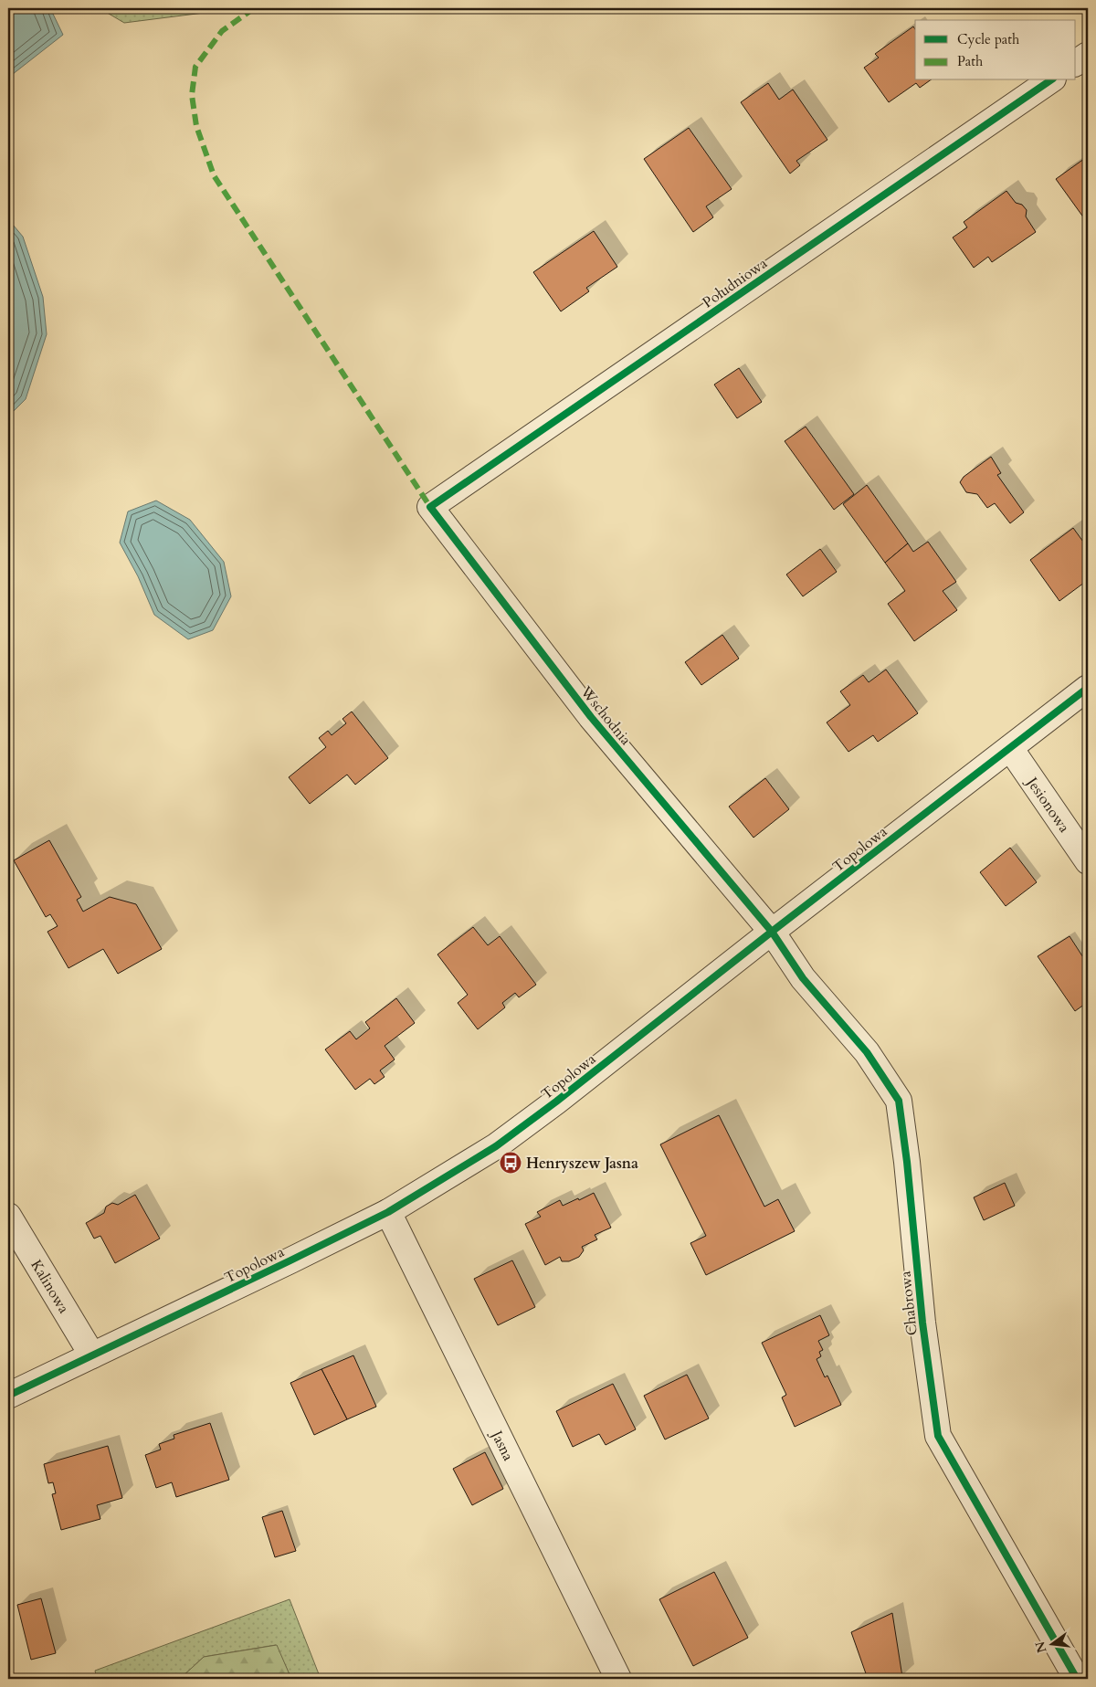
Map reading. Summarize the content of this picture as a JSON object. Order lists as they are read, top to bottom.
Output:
{
  "streets": {
    "street": [
      "Południowa",
      "Wschodnia",
      "Jesionowa",
      "Topolowa",
      "Kalinowa",
      "Chabrowa",
      "Jasna"
    ]
  },
  "crossings": [
    ["Południowa", "Wschodnia"],
    ["Wschodnia", "Topolowa"],
    ["Wschodnia", "Chabrowa"],
    ["Jesionowa", "Topolowa"],
    ["Topolowa", "Kalinowa"],
    ["Topolowa", "Chabrowa"],
    ["Topolowa", "Jasna"]
  ],
  "places": {
    "bus stop": ["Henryszew Jasna"]
  },
  "legend": ["Cycle path", "Path"],
  "north": "left"
}
